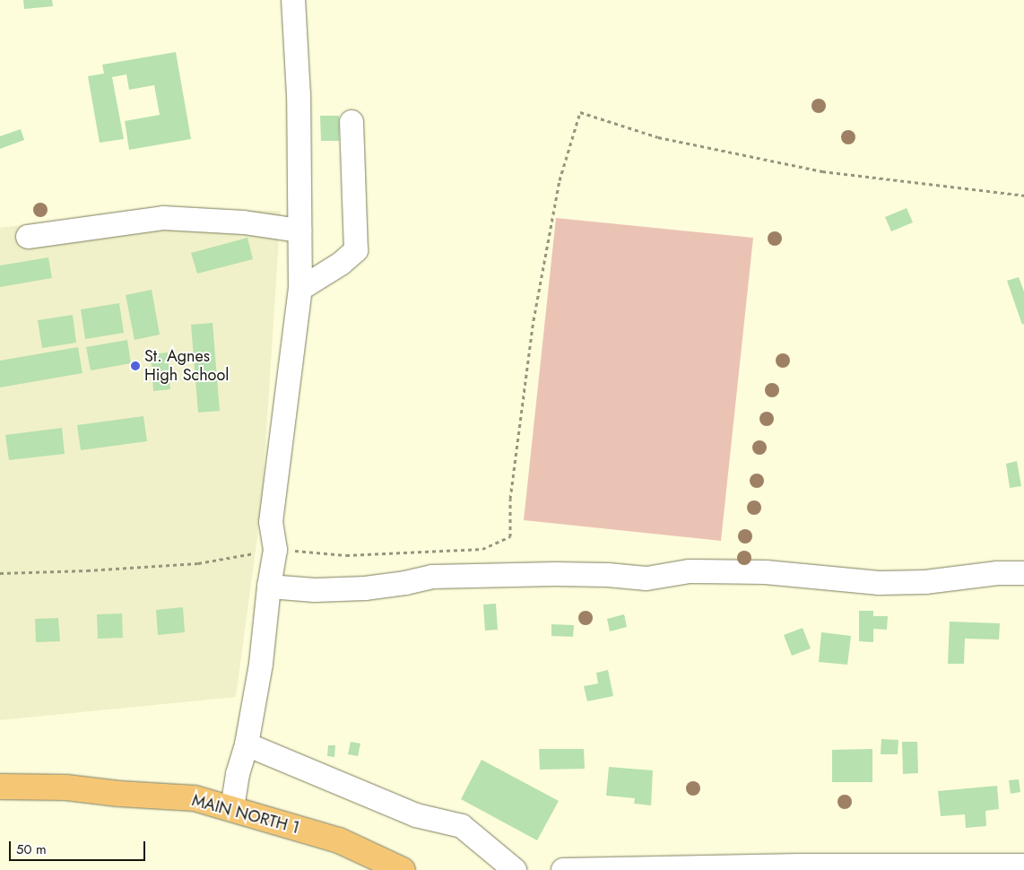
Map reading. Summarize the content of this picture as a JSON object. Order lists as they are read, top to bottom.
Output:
{
  "streets": {
    "main road": ["MAIN NORTH 1"]
  },
  "places": ["St. Agnes High School"],
  "scale_bar": "50 m"
}
